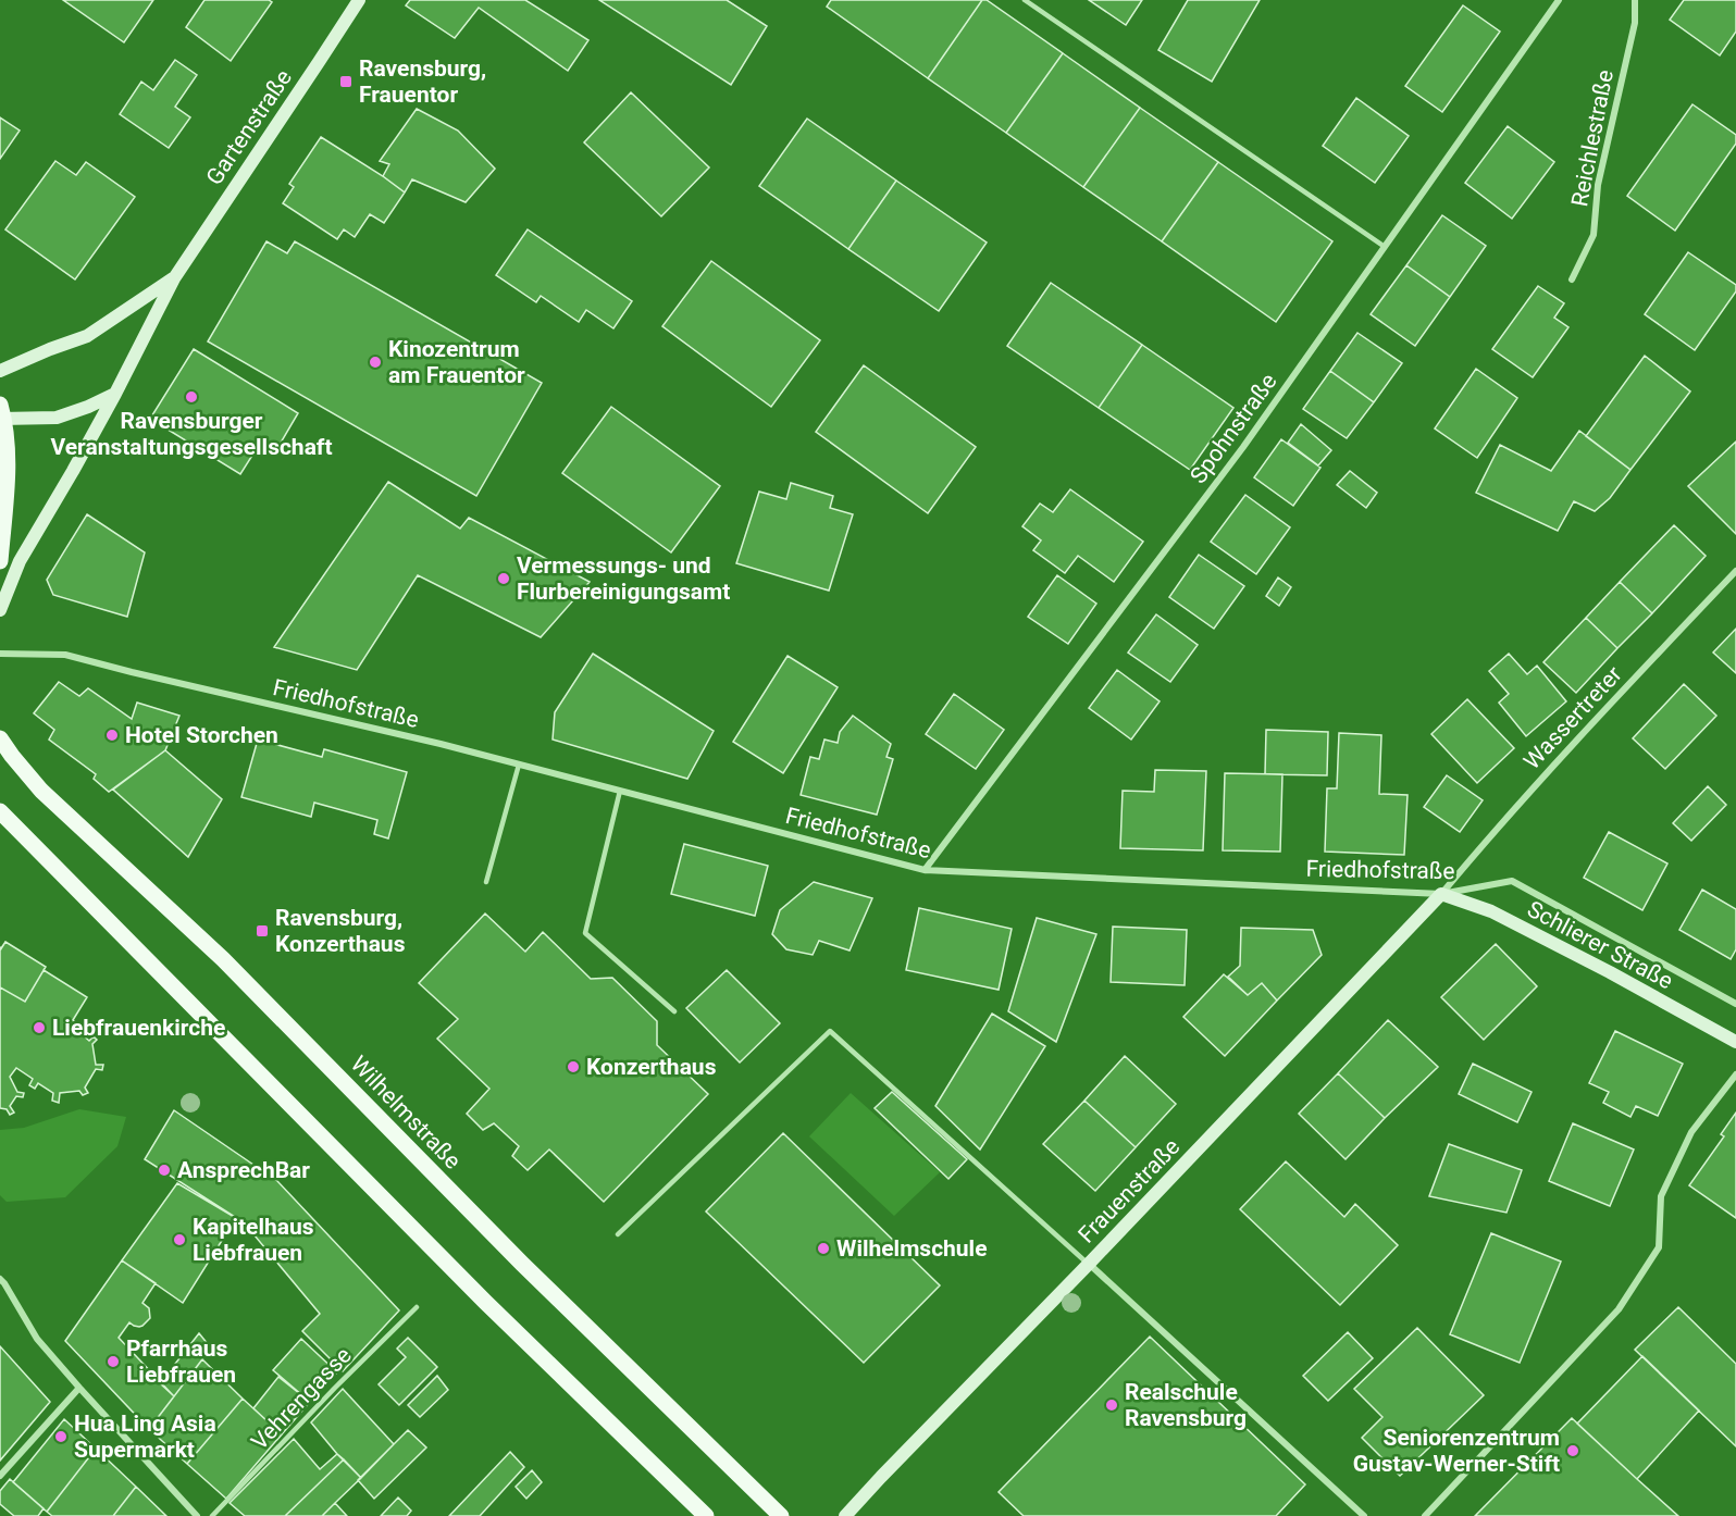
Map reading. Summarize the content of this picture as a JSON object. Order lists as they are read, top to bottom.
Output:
{
  "streets": {
    "main road": [
      "Gartenstraße",
      "Schlierer Straße",
      "Wilhelmstraße",
      "Frauenstraße"
    ],
    "street": [
      "Reichlestraße",
      "Spohnstraße",
      "Friedhofstraße",
      "Wassertreter"
    ],
    "lane": ["Vehrengasse"]
  },
  "crossings": [
    ["Spohnstraße", "Friedhofstraße"],
    ["Friedhofstraße", "Wassertreter"],
    ["Friedhofstraße", "Schlierer Straße"],
    ["Friedhofstraße", "Frauenstraße"],
    ["Wassertreter", "Schlierer Straße"],
    ["Wassertreter", "Frauenstraße"],
    ["Schlierer Straße", "Frauenstraße"]
  ],
  "places": {
    "transit": ["Ravensburg, Frauentor", "Ravensburg, Konzerthaus"],
    "other": [
      "Kinozentrum am Frauentor",
      "Ravensburger Veranstaltungsgesellschaft",
      "Vermessungs- und Flurbereinigungsamt",
      "Hotel Storchen",
      "Liebfrauenkirche",
      "Konzerthaus",
      "AnsprechBar",
      "Kapitelhaus Liebfrauen",
      "Wilhelmschule",
      "Pfarrhaus Liebfrauen",
      "Realschule Ravensburg",
      "Hua Ling Asia Supermarkt",
      "Seniorenzentrum Gustav-Werner-Stift"
    ]
  }
}
